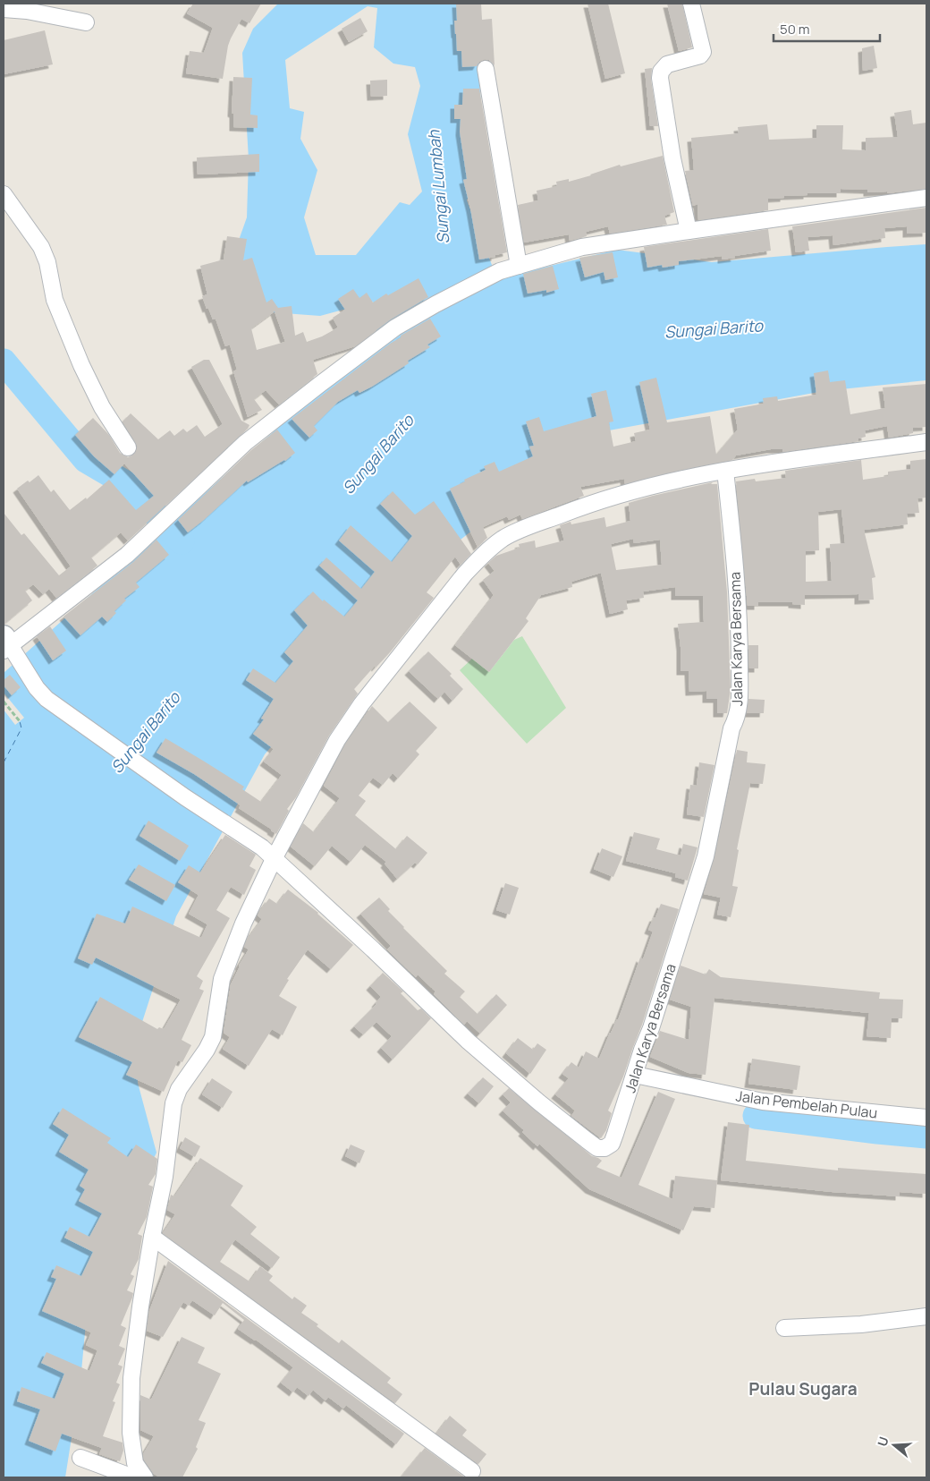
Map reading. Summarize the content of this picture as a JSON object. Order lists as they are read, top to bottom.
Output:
{
  "streets": {
    "street": ["Jalan Karya Bersama", "Jalan Pembelah Pulau"]
  },
  "crossings": [
    ["Jalan Karya Bersama", "Jalan Pembelah Pulau"]
  ],
  "districts": ["Pulau Sugara"],
  "water": ["Sungai Lumbah", "Sungai Barito"],
  "scale_bar": "50 m",
  "north": "left"
}
